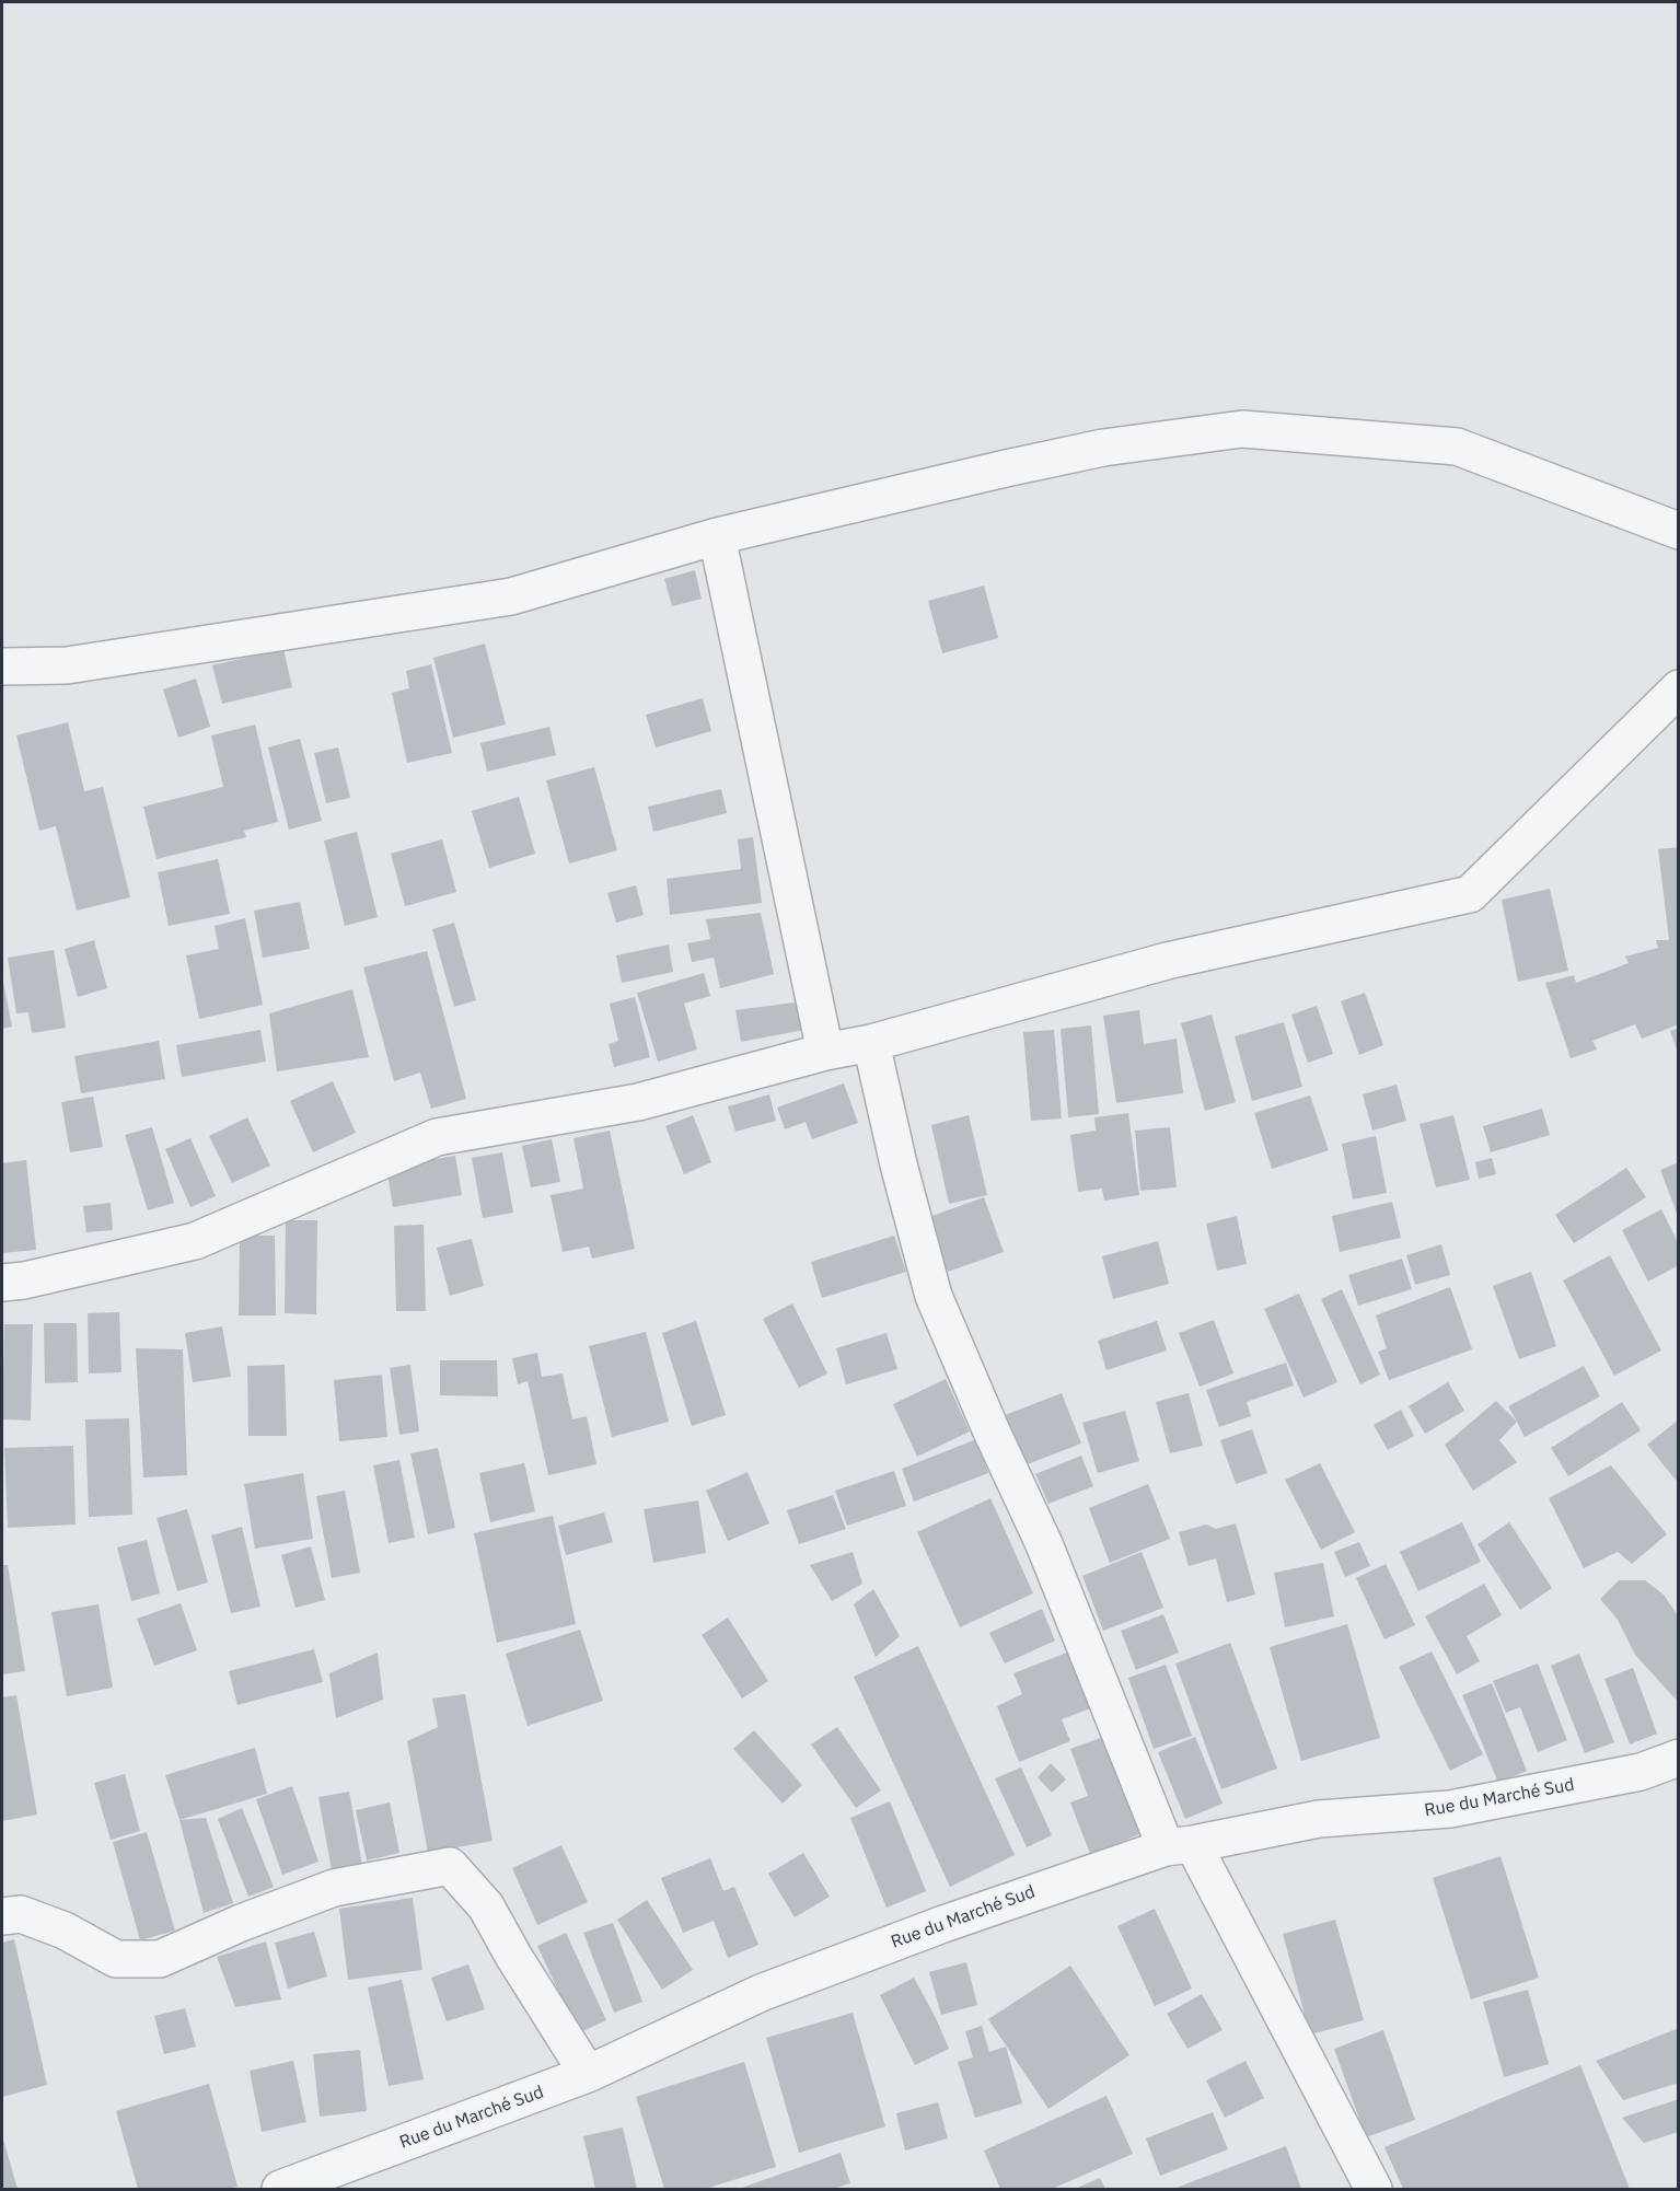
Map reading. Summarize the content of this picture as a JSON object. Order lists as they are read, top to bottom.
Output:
{
  "streets": {
    "street": ["Rue du Marché Sud"]
  }
}
